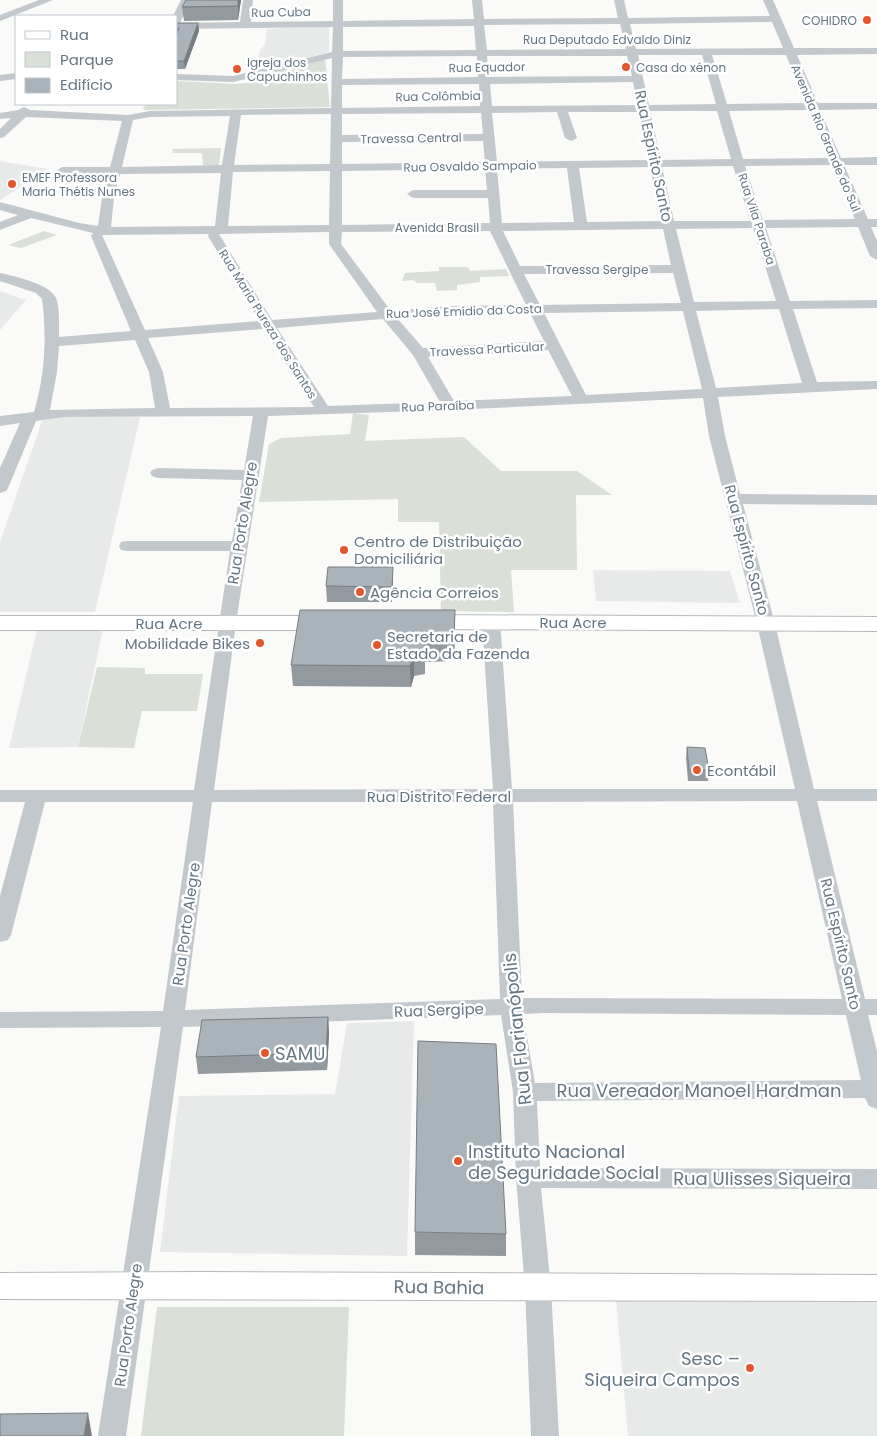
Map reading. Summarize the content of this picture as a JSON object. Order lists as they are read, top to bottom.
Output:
{
  "streets": {
    "main road": ["Rua Acre", "Rua Bahia"],
    "street": [
      "Rua Cuba",
      "Rua Deputado Edvaldo Diniz",
      "Rua Equador",
      "Rua Colômbia",
      "Travessa Central",
      "Avenida Rio Grande do Sul",
      "Rua Espírito Santo",
      "Rua Osvaldo Sampaio",
      "Rua Vila Paraba",
      "Avenida Brasil",
      "Travessa Sergipe",
      "Rua José Emídio da Costa",
      "Rua Maria Pureza dos Santos",
      "Travessa Particular",
      "Rua Paraíba",
      "Rua Porto Alegre",
      "Rua Distrito Federal",
      "Rua Sergipe",
      "Rua Florianópolis",
      "Rua Vereador Manoel Hardman",
      "Rua Ulisses Siqueira"
    ]
  },
  "crossings": [
    ["Rua Cuba", "Avenida Rio Grande do Sul"],
    ["Rua Cuba", "Rua Espírito Santo"],
    ["Rua Deputado Edvaldo Diniz", "Avenida Rio Grande do Sul"],
    ["Rua Deputado Edvaldo Diniz", "Rua Espírito Santo"],
    ["Rua Deputado Edvaldo Diniz", "Rua Vila Paraba"],
    ["Rua Equador", "Rua Espírito Santo"],
    ["Rua Colômbia", "Avenida Rio Grande do Sul"],
    ["Rua Colômbia", "Rua Espírito Santo"],
    ["Rua Colômbia", "Rua Vila Paraba"],
    ["Rua Colômbia", "Rua Maria Pureza dos Santos"],
    ["Avenida Rio Grande do Sul", "Rua Osvaldo Sampaio"],
    ["Avenida Rio Grande do Sul", "Avenida Brasil"],
    ["Rua Espírito Santo", "Rua Osvaldo Sampaio"],
    ["Rua Espírito Santo", "Avenida Brasil"],
    ["Rua Espírito Santo", "Travessa Sergipe"],
    ["Rua Espírito Santo", "Rua José Emídio da Costa"],
    ["Rua Espírito Santo", "Rua Paraíba"],
    ["Rua Espírito Santo", "Rua Acre"],
    ["Rua Espírito Santo", "Rua Distrito Federal"],
    ["Rua Espírito Santo", "Rua Sergipe"],
    ["Rua Espírito Santo", "Rua Vereador Manoel Hardman"],
    ["Rua Osvaldo Sampaio", "Rua Vila Paraba"],
    ["Rua Osvaldo Sampaio", "Rua Maria Pureza dos Santos"],
    ["Rua Vila Paraba", "Avenida Brasil"],
    ["Rua Vila Paraba", "Rua José Emídio da Costa"],
    ["Rua Vila Paraba", "Rua Paraíba"],
    ["Avenida Brasil", "Rua Maria Pureza dos Santos"],
    ["Rua José Emídio da Costa", "Rua Maria Pureza dos Santos"],
    ["Rua Maria Pureza dos Santos", "Rua Paraíba"],
    ["Rua Paraíba", "Rua Porto Alegre"],
    ["Rua Porto Alegre", "Rua Acre"],
    ["Rua Porto Alegre", "Rua Distrito Federal"],
    ["Rua Porto Alegre", "Rua Sergipe"],
    ["Rua Porto Alegre", "Rua Bahia"],
    ["Rua Acre", "Rua Florianópolis"],
    ["Rua Distrito Federal", "Rua Florianópolis"],
    ["Rua Sergipe", "Rua Florianópolis"],
    ["Rua Florianópolis", "Rua Vereador Manoel Hardman"],
    ["Rua Florianópolis", "Rua Ulisses Siqueira"],
    ["Rua Florianópolis", "Rua Bahia"]
  ],
  "places": [
    "COHIDRO",
    "Casa do xénon",
    "Igreja dos Capuchinhos",
    "EMEF Professora Maria Thétis Nunes",
    "Centro de Distribuição Domiciliária",
    "Agência Correios",
    "Mobilidade Bikes",
    "Secretaria de Estado da Fazenda",
    "Econtábil",
    "SAMU",
    "Instituto Nacional de Seguridade Social",
    "Sesc – Siqueira Campos"
  ],
  "legend": ["Rua", "Parque", "Edifício"]
}
